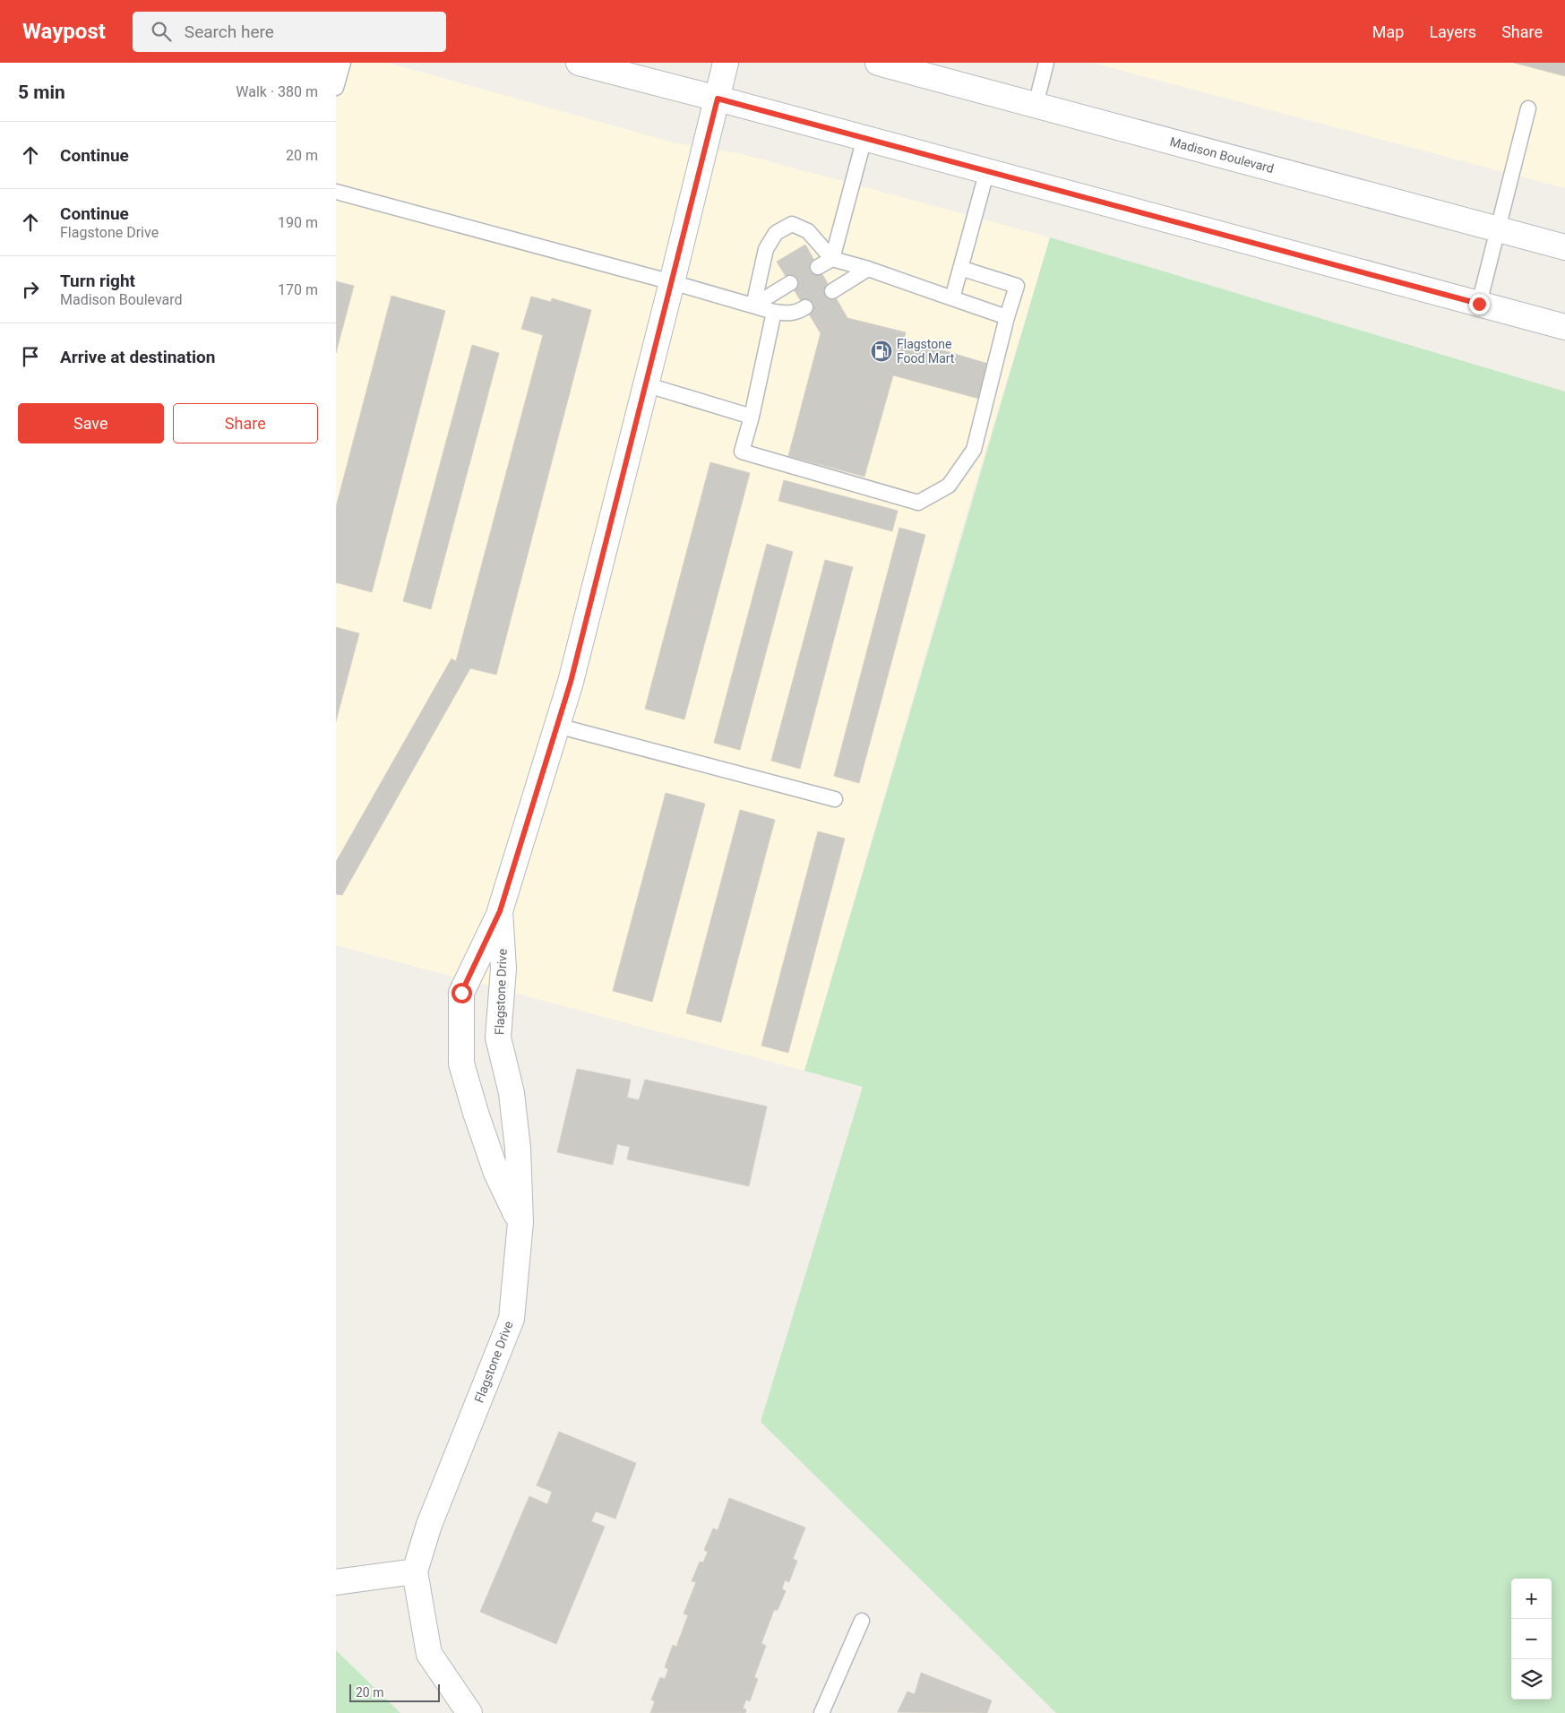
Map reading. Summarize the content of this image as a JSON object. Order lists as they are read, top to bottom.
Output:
{
  "streets": {
    "street": ["Madison Boulevard", "Flagstone Drive"]
  },
  "places": {
    "fuel station": ["Flagstone Food Mart"]
  },
  "scale_bar": "20 m",
  "page": {
    "header": "Waypost",
    "search": "Search here",
    "nav": ["Map", "Layers", "Share"],
    "heading": ["5 min", "Walk · 380 m"],
    "list": [
      ["Continue", "20 m"],
      ["Continue", "Flagstone Drive", "190 m"],
      ["Turn right", "Madison Boulevard", "170 m"],
      "Arrive at destination"
    ],
    "buttons": ["Save", "Share"],
    "map_buttons": ["+", "−"],
    "scale": "20 m"
  }
}
